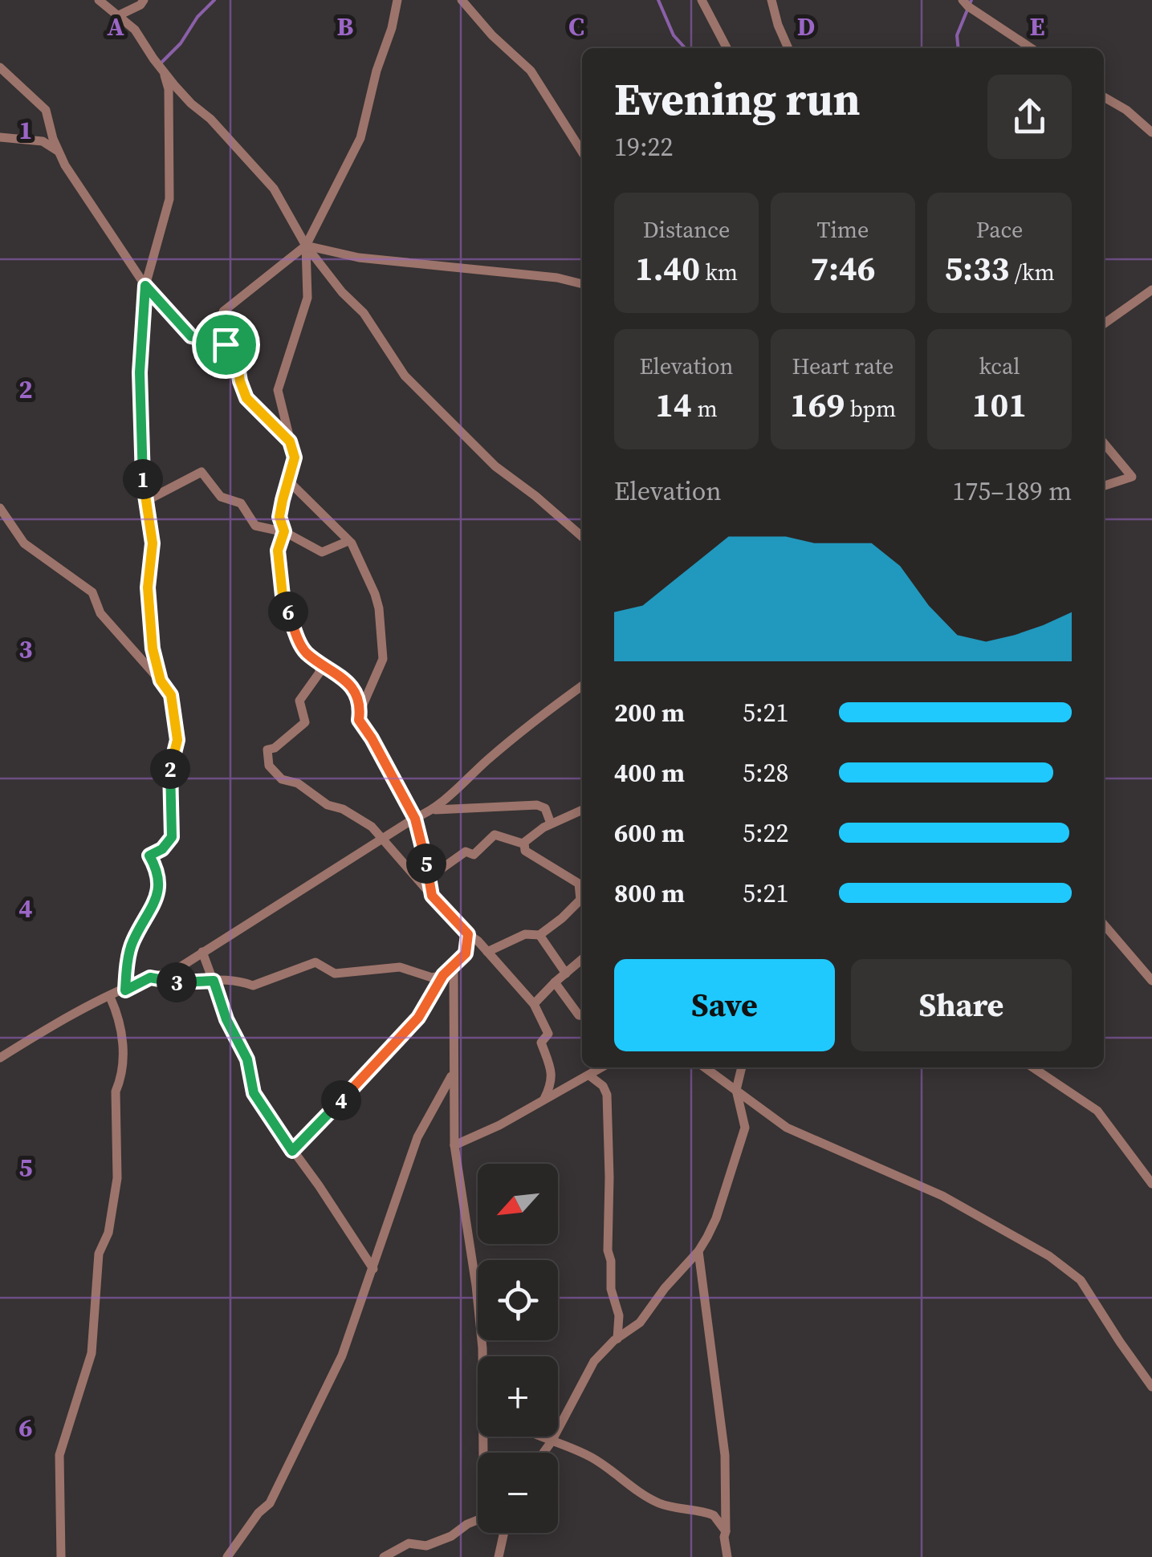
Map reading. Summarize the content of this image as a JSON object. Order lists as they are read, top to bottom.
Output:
{
  "north": "bottom left",
  "page": {
    "heading": ["Evening run", "19:22"],
    "stats": [
      ["Distance", "1.40 km"],
      ["Time", "7:46"],
      ["Pace", "5:33 /km"],
      ["Elevation", "14 m"],
      ["Heart rate", "169 bpm"],
      ["kcal", "101"]
    ],
    "chart": ["Elevation", "175–189 m"],
    "pins": [
      "1",
      "6",
      "2",
      "5",
      "3",
      "4"
    ],
    "list": [
      {
        "name": "200 m",
        "note": "5:21"
      },
      {
        "name": "400 m",
        "note": "5:28"
      },
      {
        "name": "600 m",
        "note": "5:22"
      },
      {
        "name": "800 m",
        "note": "5:21"
      }
    ],
    "buttons": ["Save", "Share"],
    "map_buttons": ["+", "−"]
  },
  "grid": {
    "columns": [
      "A",
      "B",
      "C",
      "D",
      "E"
    ],
    "rows": [
      "1",
      "2",
      "3",
      "4",
      "5",
      "6"
    ]
  }
}
